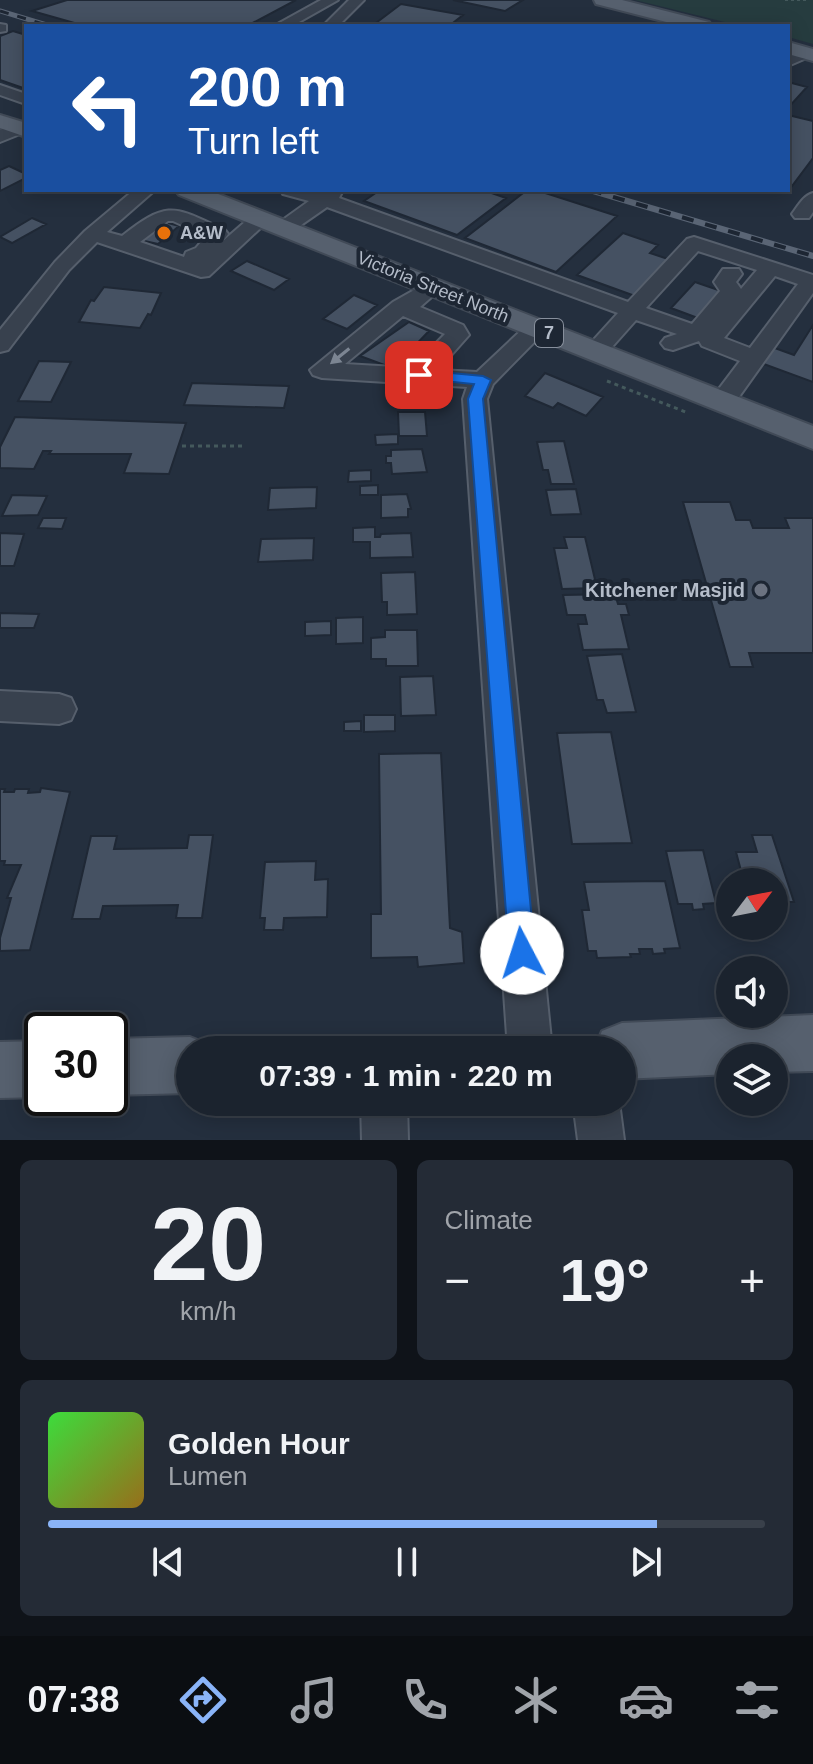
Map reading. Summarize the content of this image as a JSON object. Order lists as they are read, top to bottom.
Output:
{
  "streets": {
    "main road": ["Victoria Street North", "7"]
  },
  "places": ["A&W", "Kitchener Masjid"],
  "north": "top right",
  "page": {
    "turn": ["200 m", "Turn left"],
    "limit": "30",
    "trip": "07:39 · 1 min · 220 m",
    "tile": [
      ["20", "km/h"],
      "Climate"
    ],
    "heat": ["−", "19°", "+"],
    "song": ["Golden Hour", "Lumen"],
    "tabs": "07:38"
  }
}
